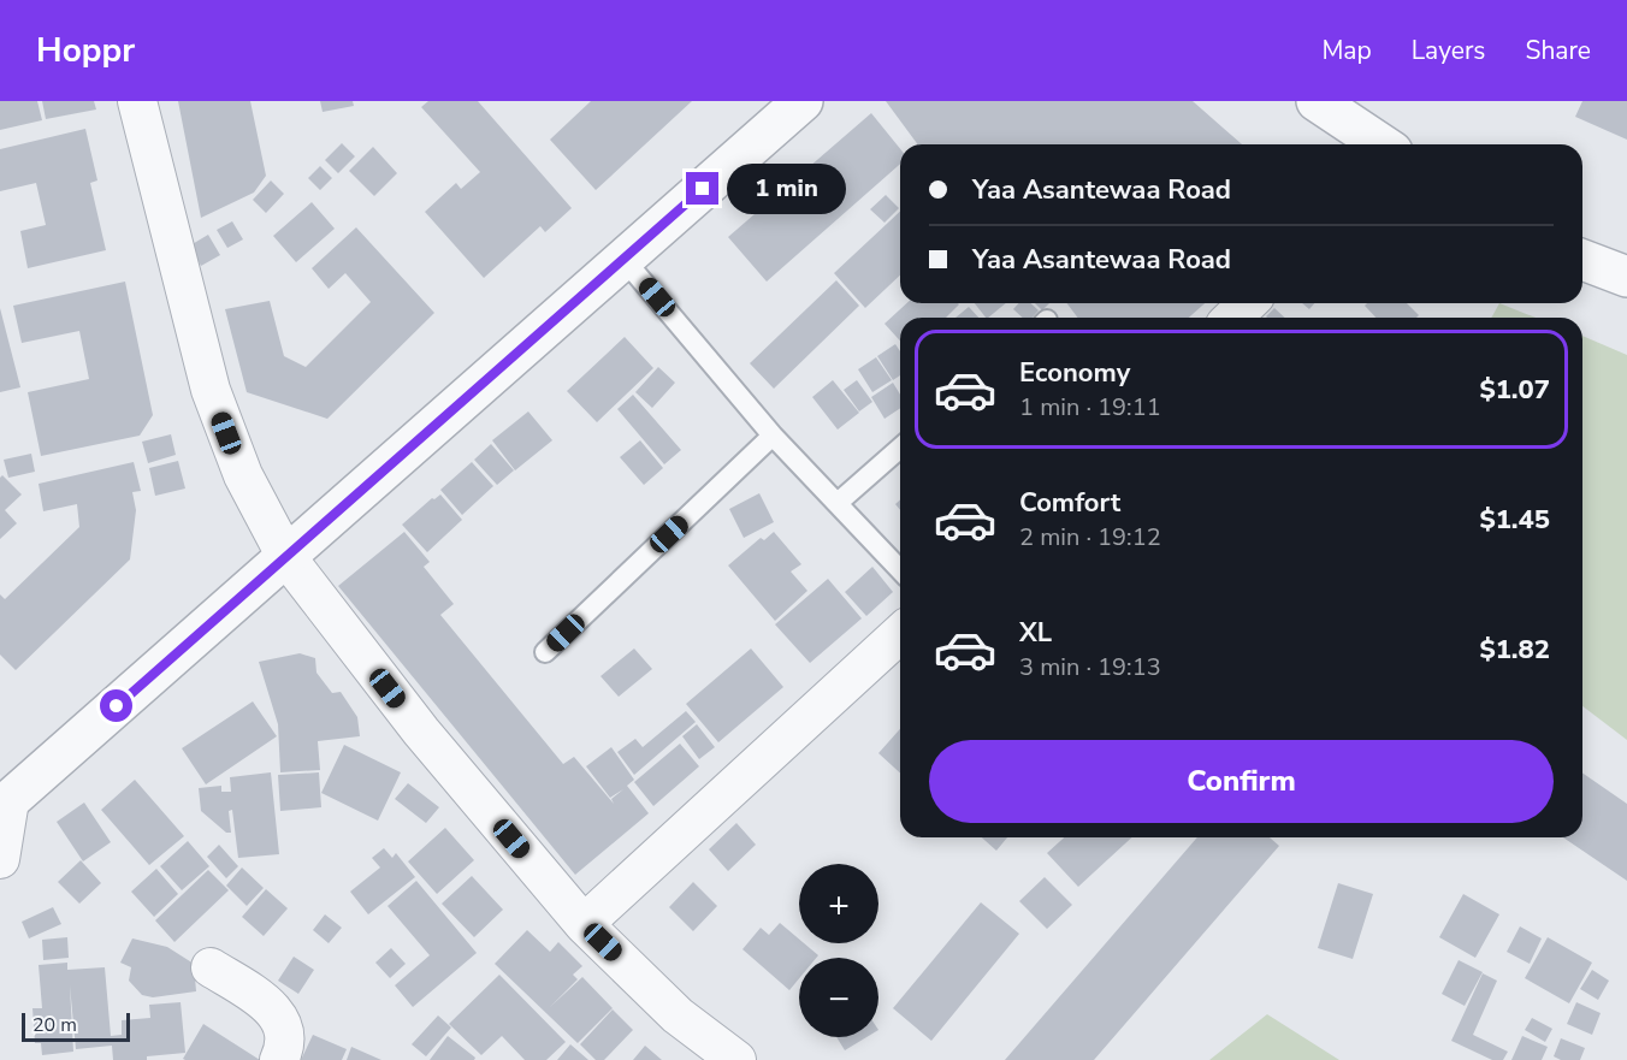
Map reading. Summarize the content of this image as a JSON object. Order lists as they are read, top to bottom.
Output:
{
  "scale_bar": "20 m",
  "page": {
    "header": "Hoppr",
    "nav": ["Map", "Layers", "Share"],
    "banner": ["Yaa Asantewaa Road", "Yaa Asantewaa Road"],
    "bubble": "1 min",
    "list": [
      {
        "name": "Economy",
        "note": "1 min · 19:11",
        "value": "$1.07"
      },
      {
        "name": "Comfort",
        "note": "2 min · 19:12",
        "value": "$1.45"
      },
      {
        "name": "XL",
        "note": "3 min · 19:13",
        "value": "$1.82"
      }
    ],
    "buttons": "Confirm",
    "map_buttons": ["+", "−"],
    "scale": "20 m"
  }
}
